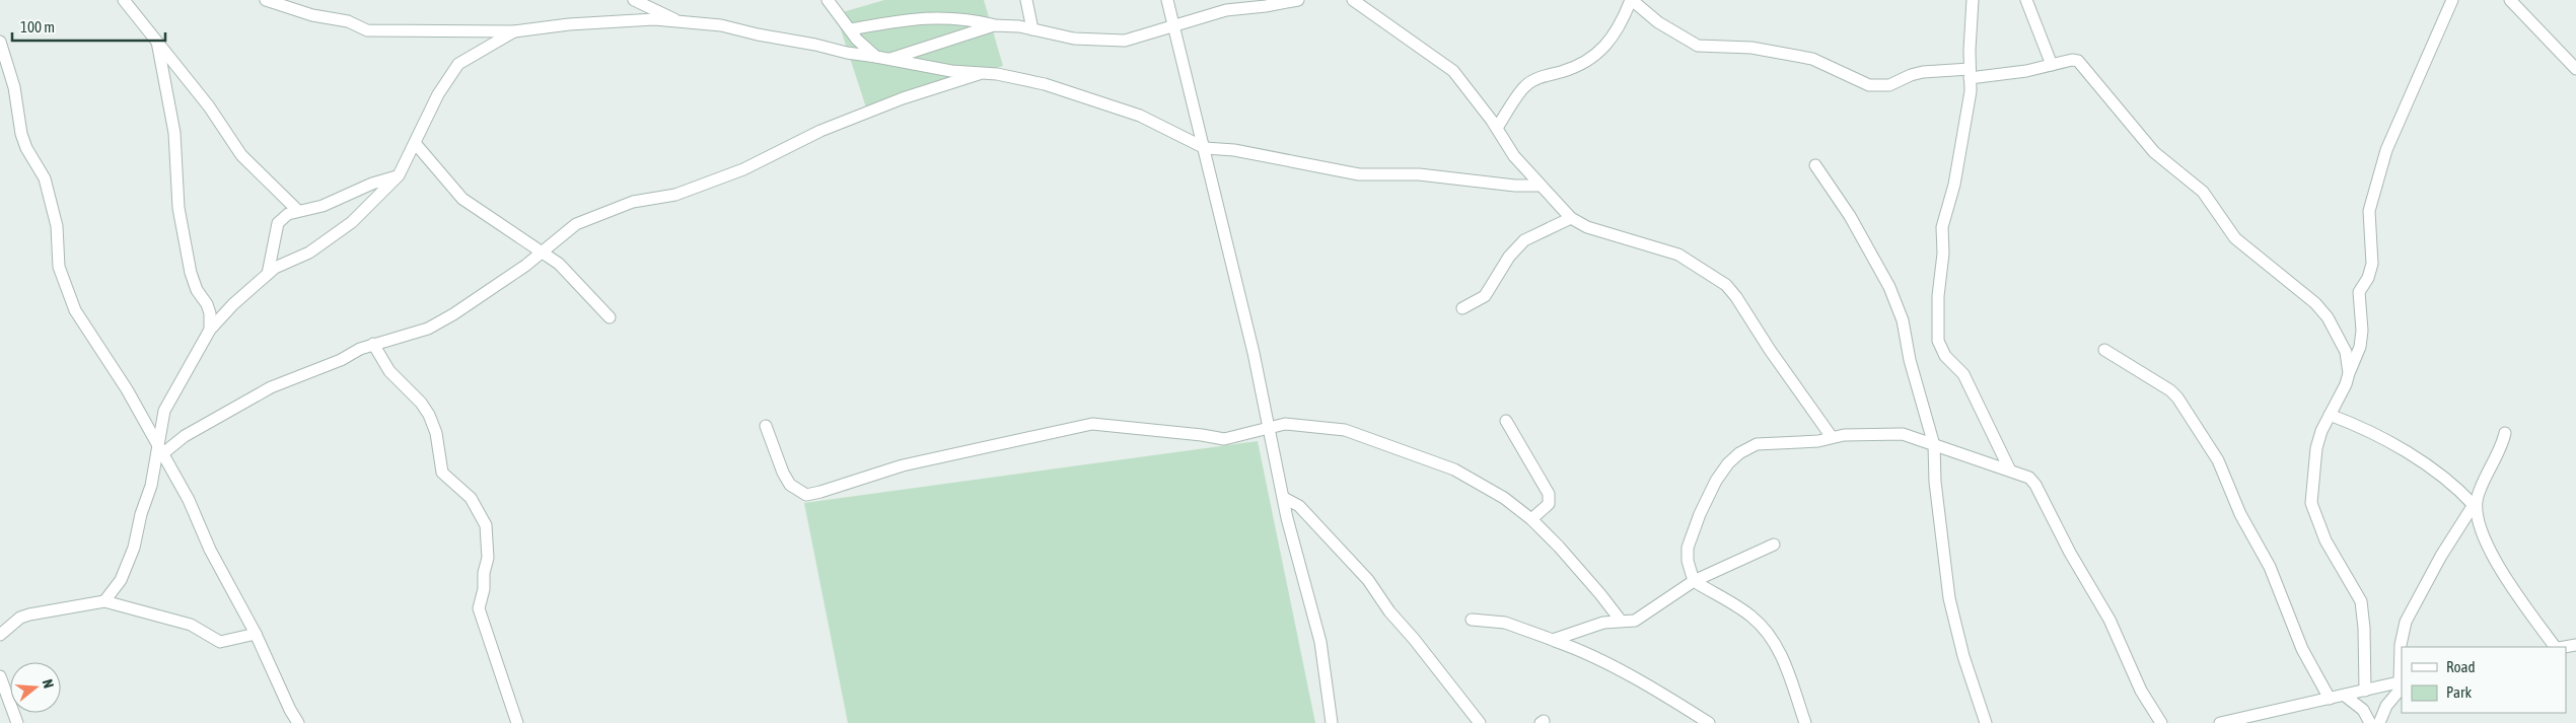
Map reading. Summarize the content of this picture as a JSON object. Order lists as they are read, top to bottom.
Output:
{
  "legend": ["Road", "Park"],
  "scale_bar": "100 m",
  "north": "right"
}
